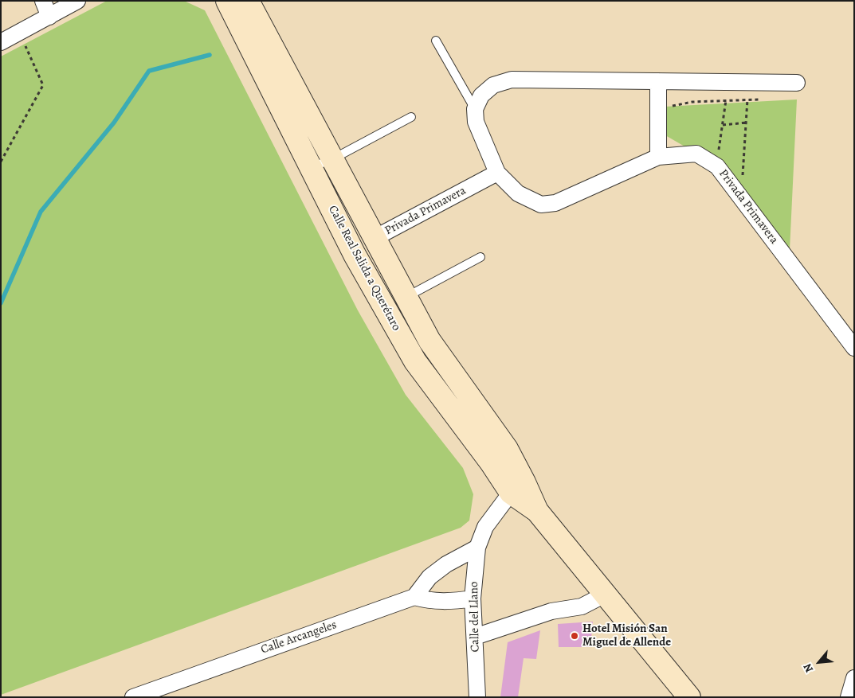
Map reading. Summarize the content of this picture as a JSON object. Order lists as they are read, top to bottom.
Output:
{
  "streets": {
    "street": [
      "Privada Primavera",
      "Calle Real Salida a Querétaro",
      "Calle del Llano",
      "Calle Arcangeles"
    ]
  },
  "crossings": [
    ["Privada Primavera", "Calle Real Salida a Querétaro"],
    ["Calle Real Salida a Querétaro", "Calle del Llano"]
  ],
  "places": ["Hotel Misión San Miguel de Allende"],
  "north": "bottom left"
}
